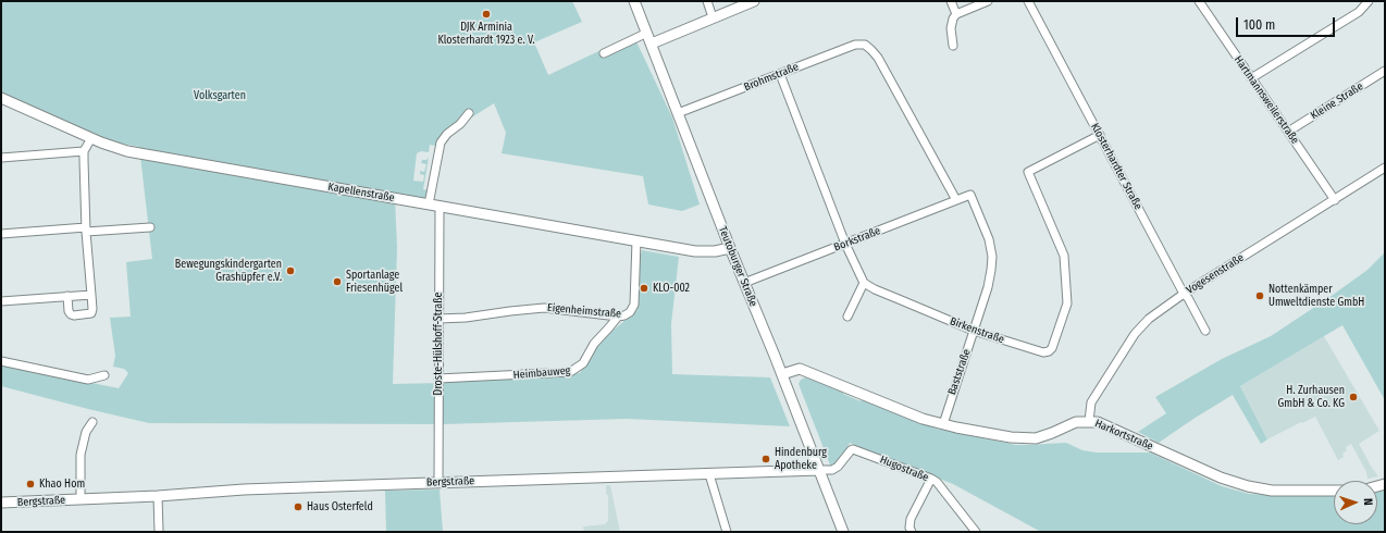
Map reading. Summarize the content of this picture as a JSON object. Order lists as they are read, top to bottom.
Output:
{
  "streets": {
    "street": [
      "Brohmstraße",
      "Hartmannsweilerstraße",
      "Kleine Straße",
      "Klosterhardter Straße",
      "Kapellenstraße",
      "Borkstraße",
      "Teutoburger Straße",
      "Vogesenstraße",
      "Eigenheimstraße",
      "Birkenstraße",
      "Droste-Hülshoff-Straße",
      "Baststraße",
      "Heimbauweg",
      "Harkortstraße",
      "Hugostraße",
      "Bergstraße"
    ]
  },
  "crossings": [
    ["Brohmstraße", "Borkstraße"],
    ["Brohmstraße", "Teutoburger Straße"],
    ["Hartmannsweilerstraße", "Kleine Straße"],
    ["Hartmannsweilerstraße", "Vogesenstraße"],
    ["Klosterhardter Straße", "Vogesenstraße"],
    ["Klosterhardter Straße", "Birkenstraße"],
    ["Kapellenstraße", "Teutoburger Straße"],
    ["Kapellenstraße", "Eigenheimstraße"],
    ["Kapellenstraße", "Droste-Hülshoff-Straße"],
    ["Borkstraße", "Teutoburger Straße"],
    ["Borkstraße", "Baststraße"],
    ["Teutoburger Straße", "Harkortstraße"],
    ["Teutoburger Straße", "Hugostraße"],
    ["Teutoburger Straße", "Bergstraße"],
    ["Vogesenstraße", "Harkortstraße"],
    ["Eigenheimstraße", "Droste-Hülshoff-Straße"],
    ["Eigenheimstraße", "Heimbauweg"],
    ["Birkenstraße", "Baststraße"],
    ["Droste-Hülshoff-Straße", "Heimbauweg"],
    ["Droste-Hülshoff-Straße", "Bergstraße"],
    ["Baststraße", "Harkortstraße"],
    ["Hugostraße", "Bergstraße"]
  ],
  "parks": ["Volksgarten"],
  "places": [
    "DJK Arminia Klosterhardt 1923 e. V.",
    "Bewegungskindergarten Grashüpfer e.V.",
    "Sportanlage Friesenhügel",
    "KLO-002",
    "Nottenkämper Umweltdienste GmbH",
    "H. Zurhausen GmbH & Co. KG",
    "Hindenburg Apotheke",
    "Khao Hom",
    "Haus Osterfeld"
  ],
  "scale_bar": "100 m",
  "north": "right"
}
